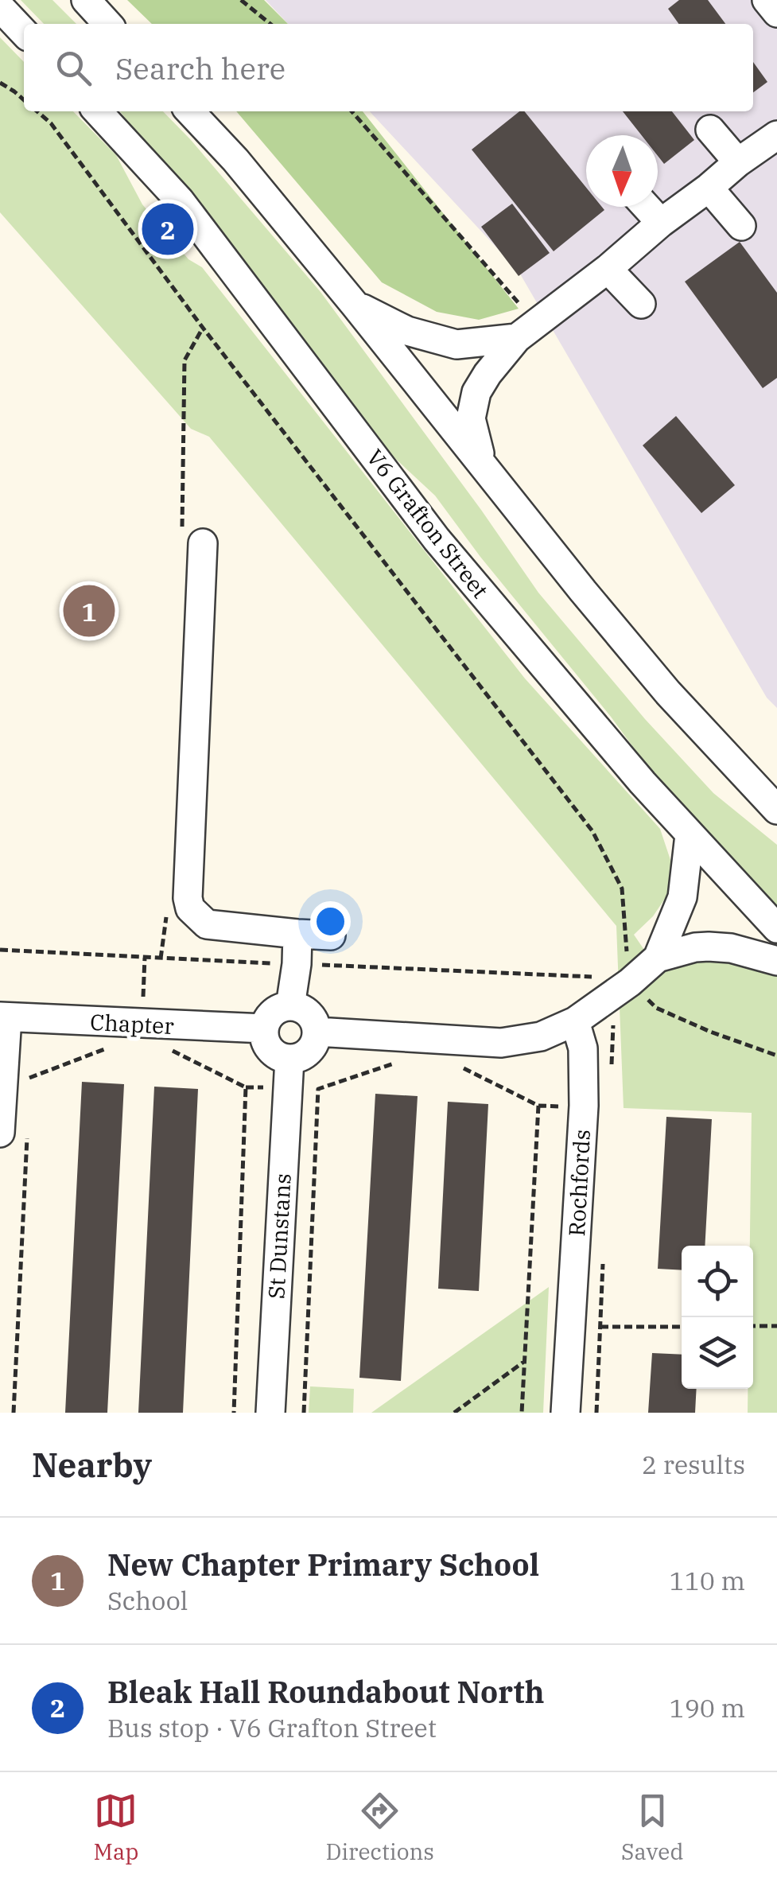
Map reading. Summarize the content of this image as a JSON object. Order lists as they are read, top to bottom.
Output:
{
  "streets": {
    "street": [
      "V6 Grafton Street",
      "Chapter",
      "Rochfords",
      "St Dunstans"
    ]
  },
  "crossings": [
    ["Chapter", "St Dunstans"]
  ],
  "north": "bottom",
  "page": {
    "search": "Search here",
    "pins": ["2", "1"],
    "heading": ["Nearby", "2 results"],
    "list": [
      {
        "mark": "1",
        "name": "New Chapter Primary School",
        "note": "School",
        "value": "110 m"
      },
      {
        "mark": "2",
        "name": "Bleak Hall Roundabout North",
        "note": "Bus stop · V6 Grafton Street",
        "value": "190 m"
      }
    ],
    "nav": ["Map", "Directions", "Saved"]
  }
}
